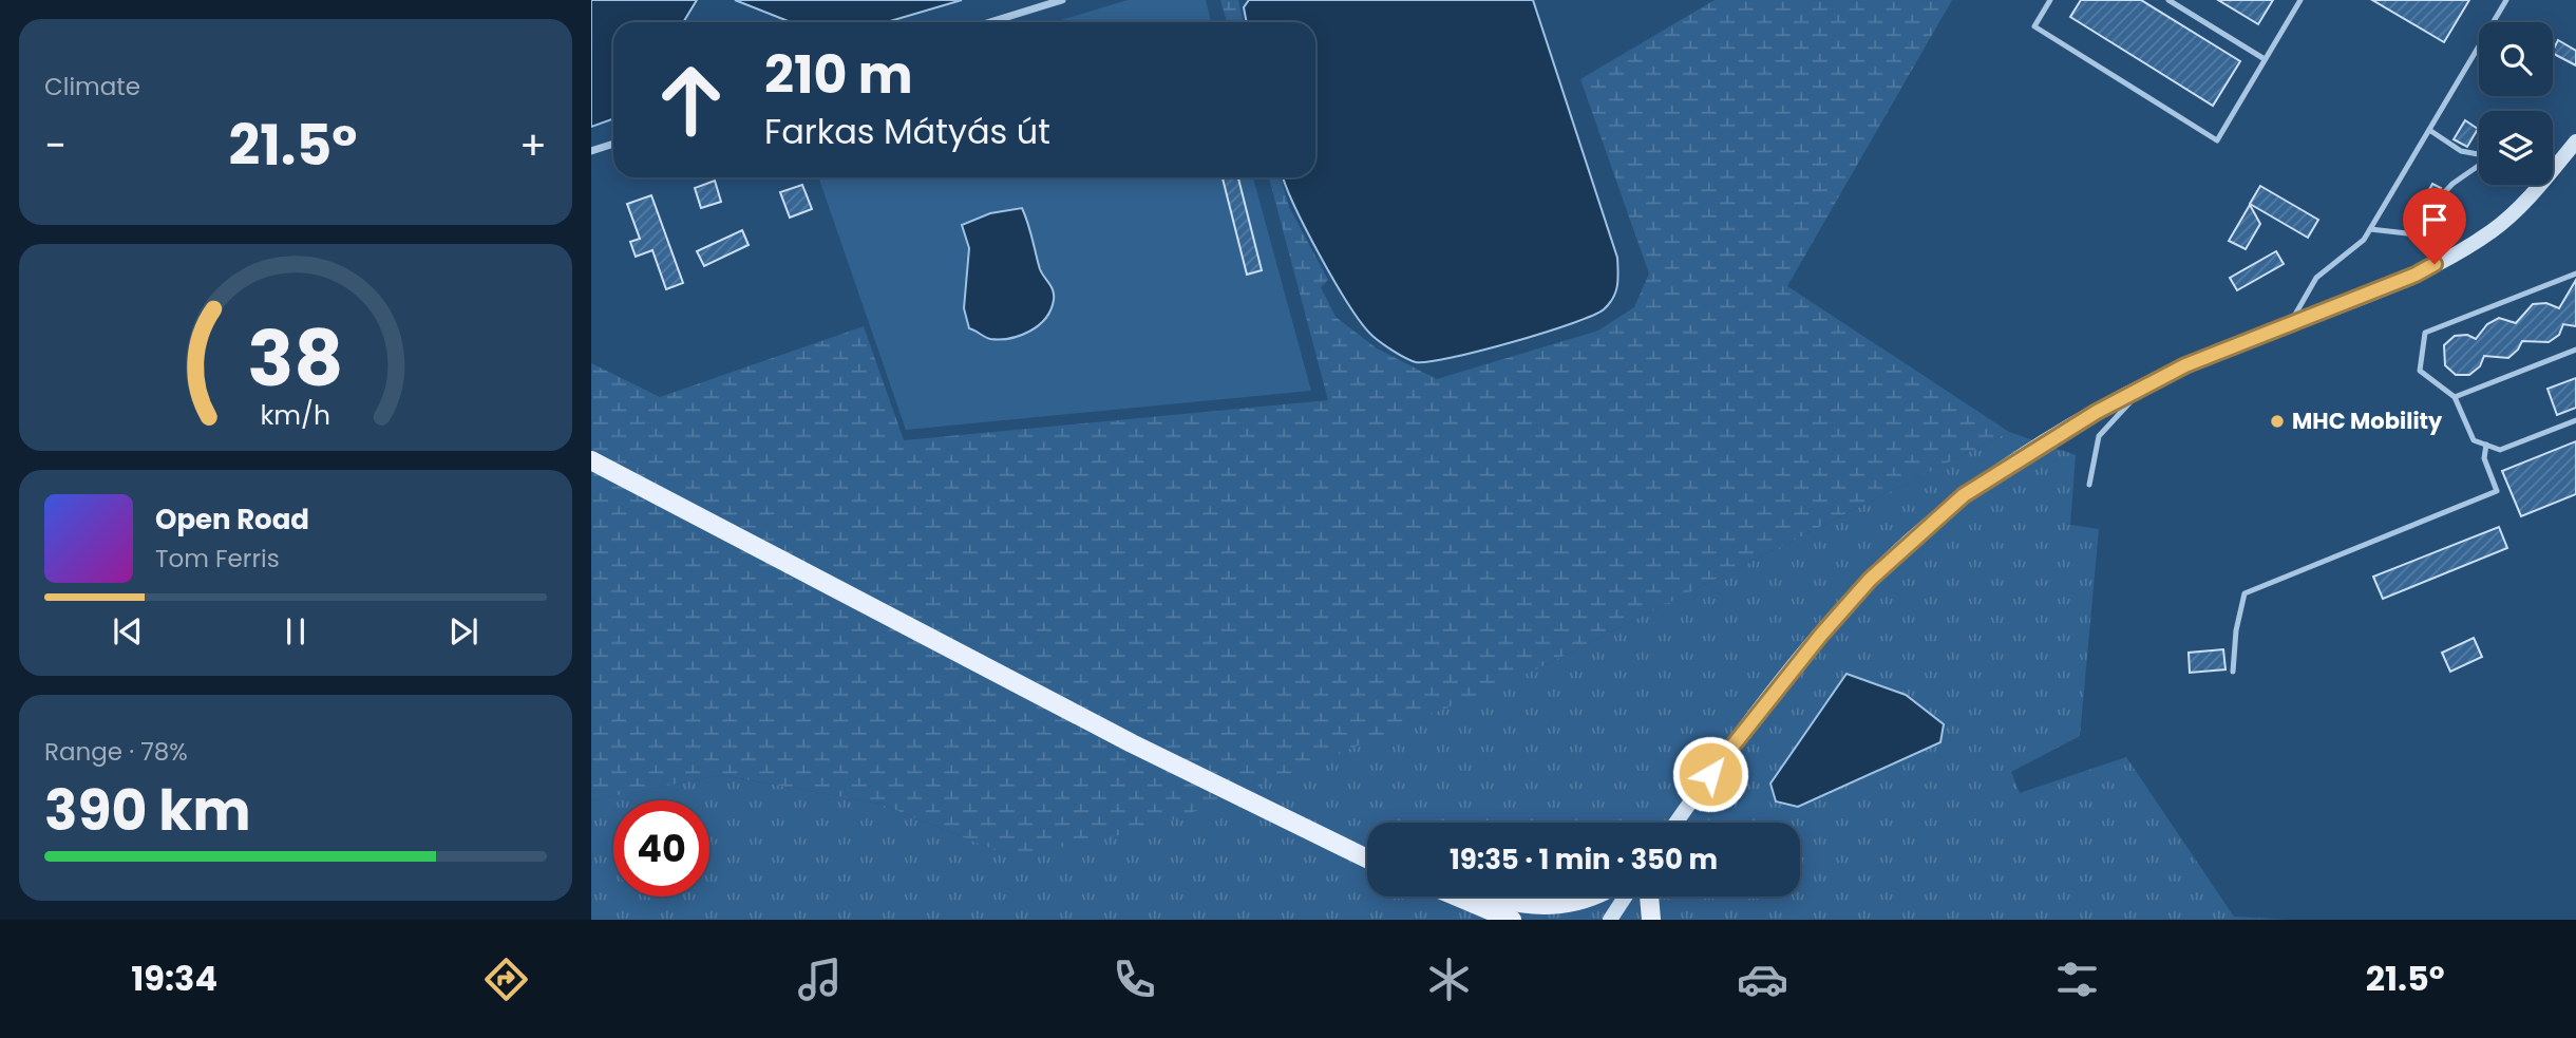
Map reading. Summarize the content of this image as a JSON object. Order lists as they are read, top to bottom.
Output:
{
  "places": ["MHC Mobility"],
  "page": {
    "tile": [
      "Climate",
      ["Range · 78%", "390 km"]
    ],
    "turn": ["210 m", "Farkas Mátyás út"],
    "heat": ["−", "21.5°", "+"],
    "song": ["Open Road", "Tom Ferris"],
    "limit": "40",
    "trip": "19:35 · 1 min · 350 m",
    "tabs": ["19:34", "21.5°"],
    "gauge": ["38", "km/h"]
  }
}
